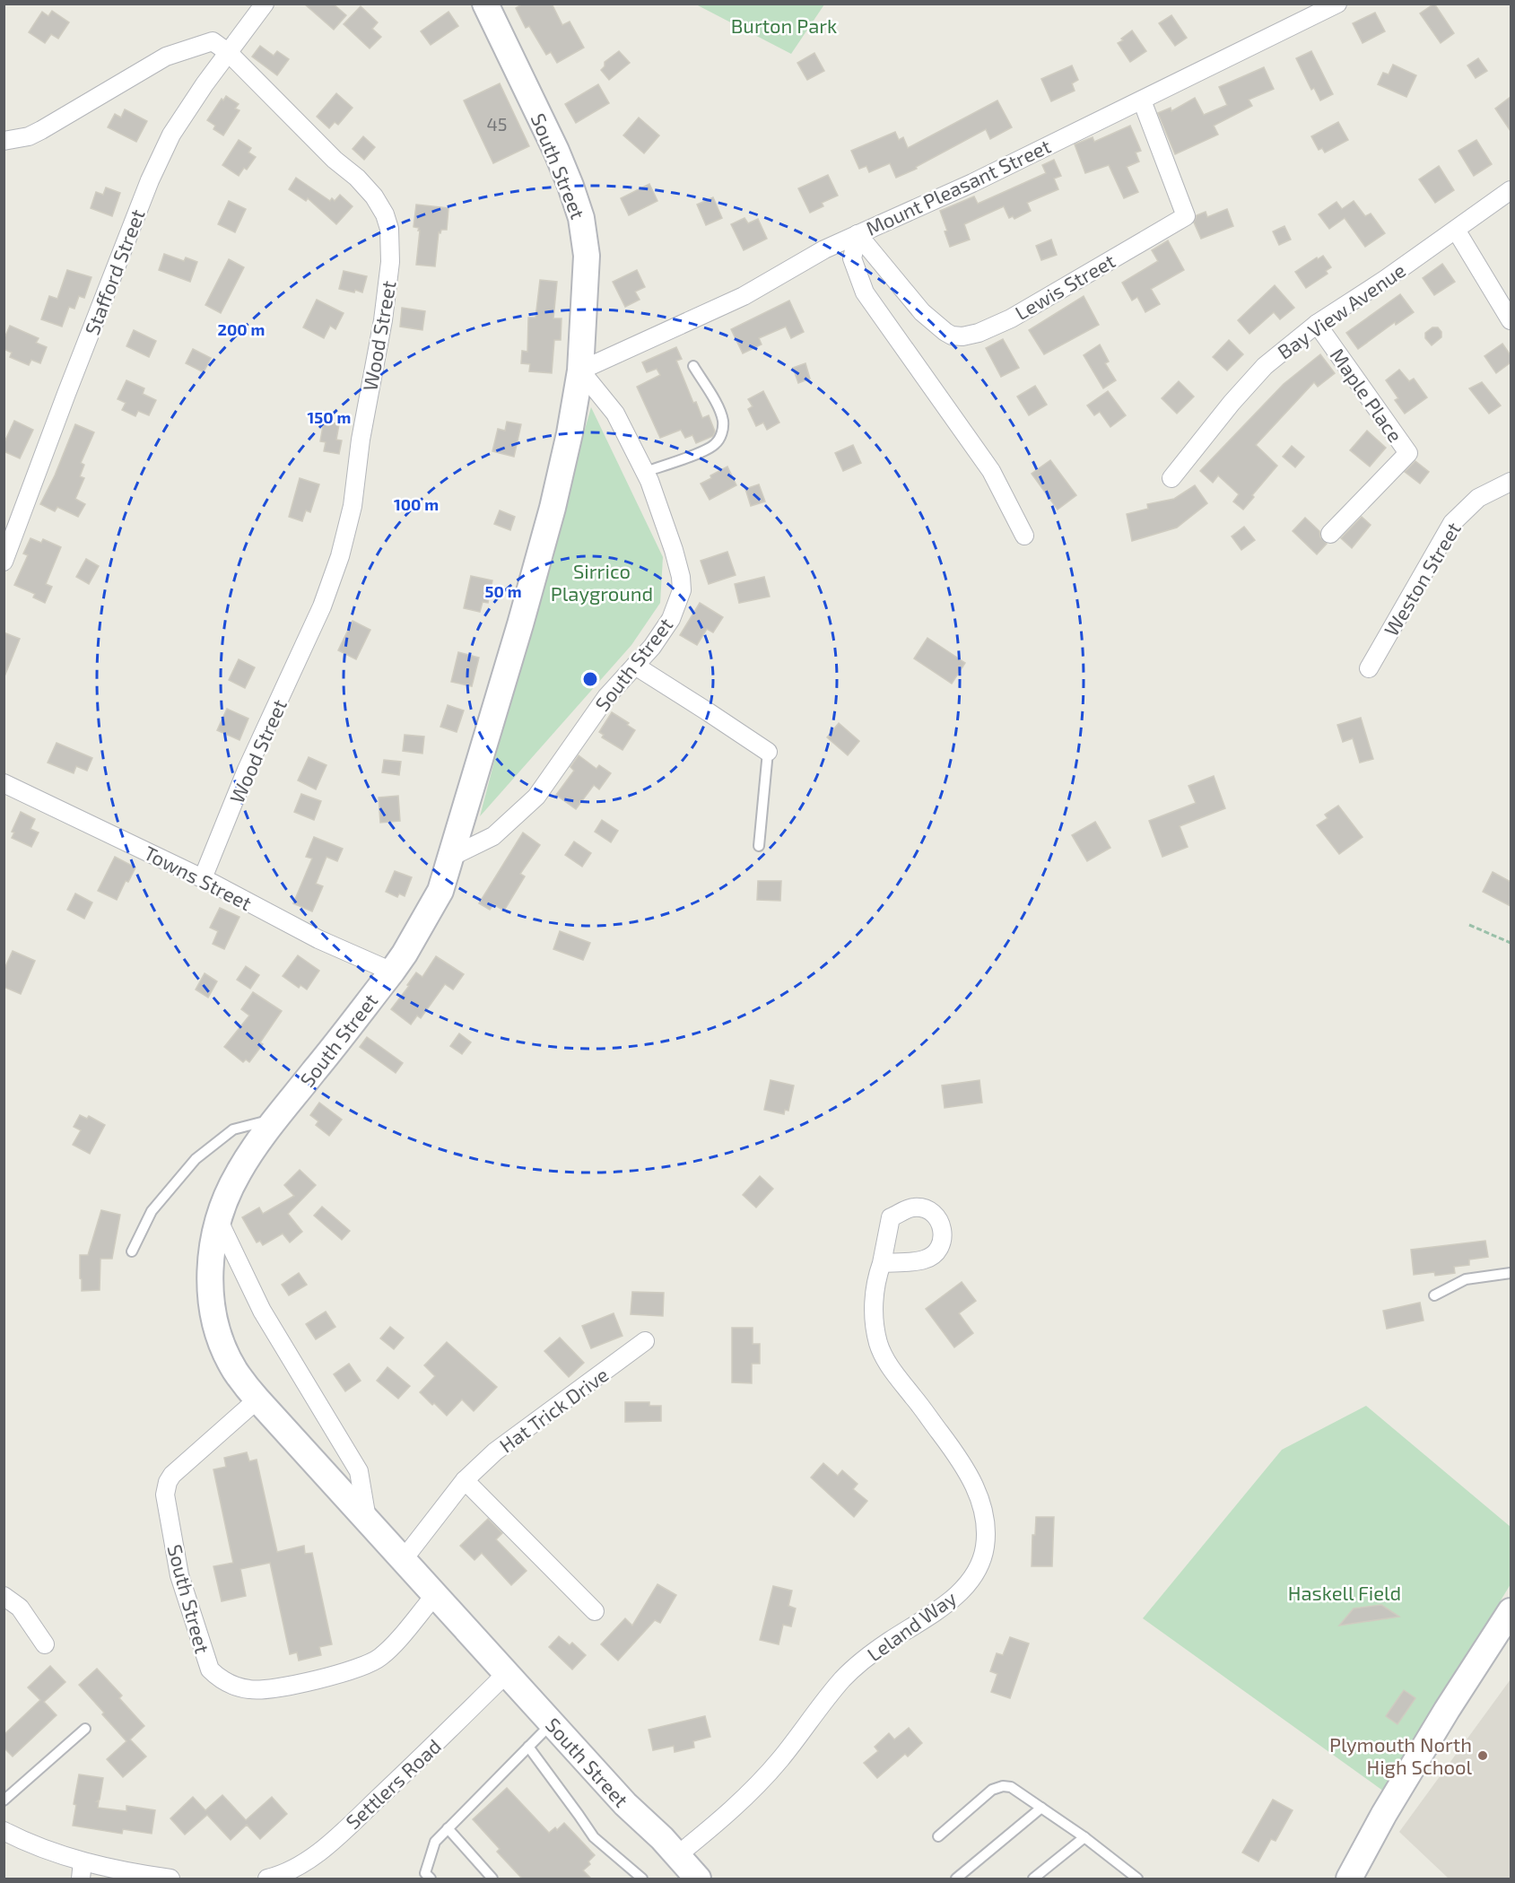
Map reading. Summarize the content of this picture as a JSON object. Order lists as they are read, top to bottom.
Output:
{
  "streets": {
    "street": [
      "South Street",
      "Mount Pleasant Street",
      "Stafford Street",
      "Lewis Street",
      "Bay View Avenue",
      "Wood Street",
      "Maple Place",
      "Weston Street",
      "Towns Street",
      "Hat Trick Drive",
      "Leland Way",
      "Settlers Road"
    ]
  },
  "crossings": [
    ["South Street", "Mount Pleasant Street"],
    ["South Street", "Towns Street"],
    ["South Street", "Hat Trick Drive"],
    ["South Street", "Leland Way"],
    ["South Street", "Settlers Road"],
    ["Mount Pleasant Street", "Lewis Street"],
    ["Stafford Street", "Wood Street"],
    ["Bay View Avenue", "Maple Place"],
    ["Wood Street", "Towns Street"]
  ],
  "parks": ["Burton Park", "Sirrico Playground", "Haskell Field"],
  "places": ["Plymouth North High School"],
  "house_numbers": ["45"],
  "rings": [
    "200 m",
    "150 m",
    "100 m",
    "50 m"
  ]
}
